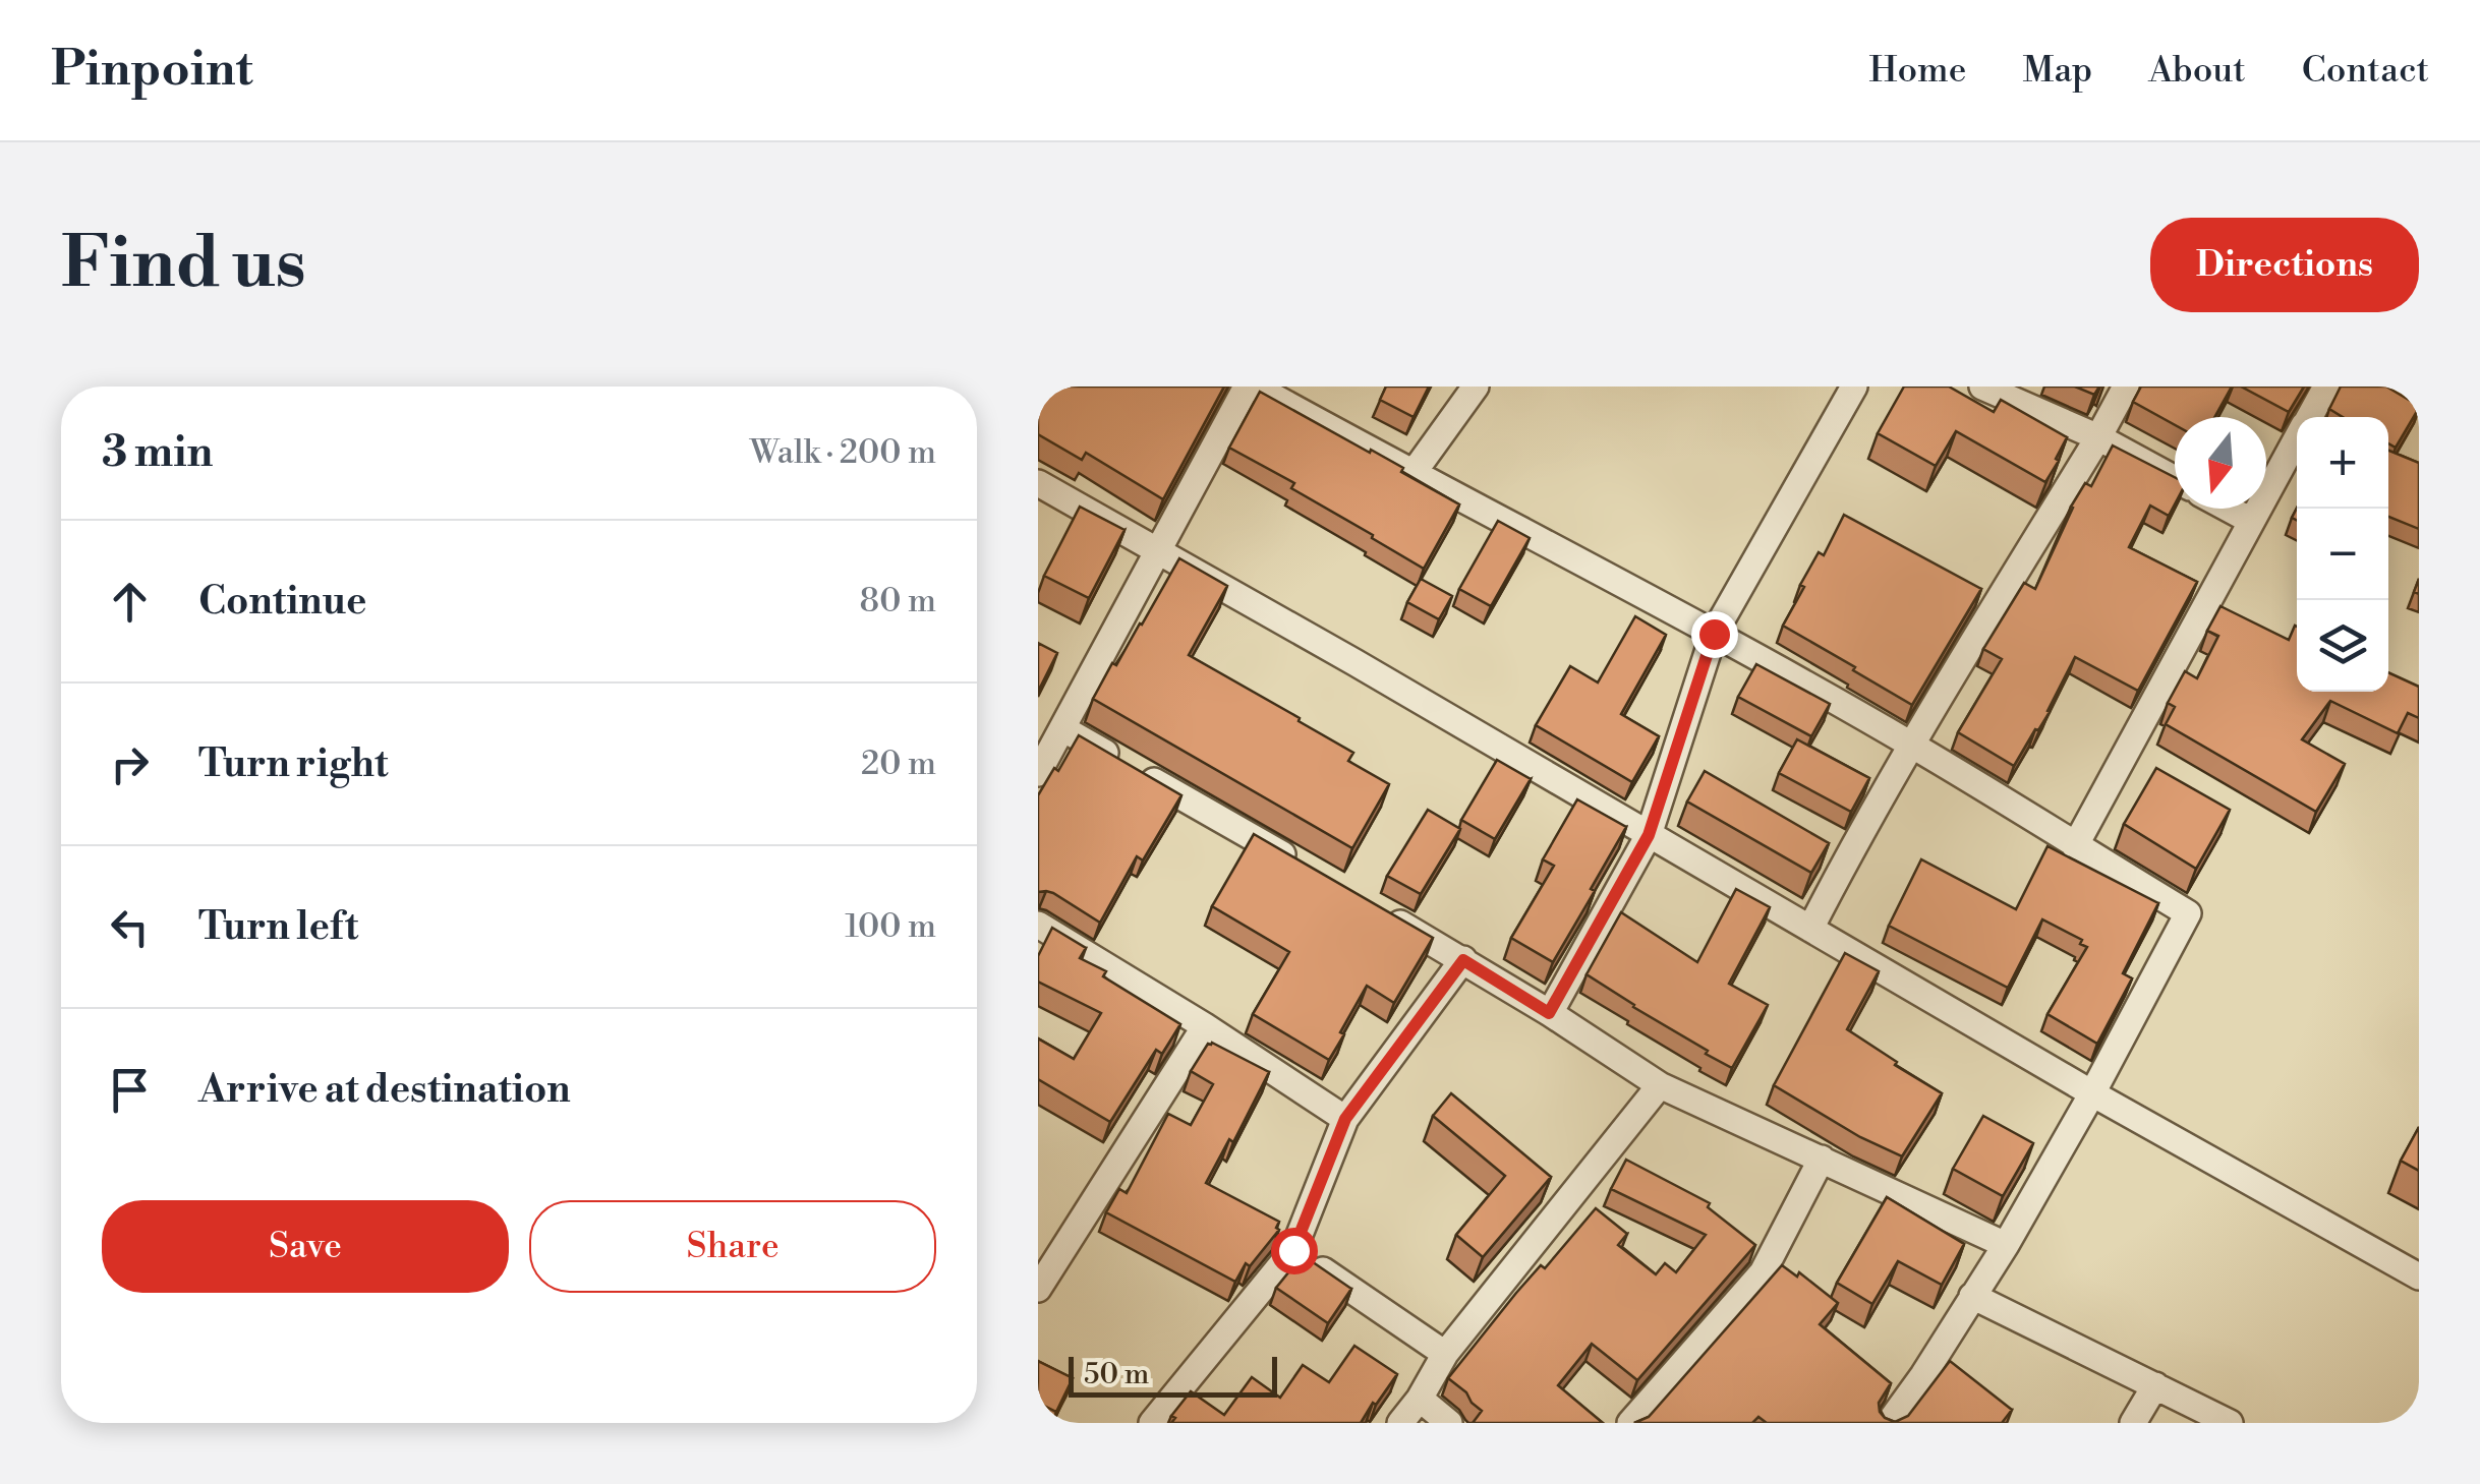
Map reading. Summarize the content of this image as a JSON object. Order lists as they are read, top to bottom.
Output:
{
  "scale_bar": "50 m",
  "north": "bottom",
  "page": {
    "header": "Pinpoint",
    "nav": [
      "Home",
      "Map",
      "About",
      "Contact"
    ],
    "buttons": [
      "Directions",
      ["Save", "Share"]
    ],
    "title": "Find us",
    "heading": ["3 min", "Walk · 200 m"],
    "map_buttons": ["+", "−"],
    "list": [
      ["Continue", "80 m"],
      ["Turn right", "20 m"],
      ["Turn left", "100 m"],
      "Arrive at destination"
    ],
    "scale": "50 m"
  }
}
